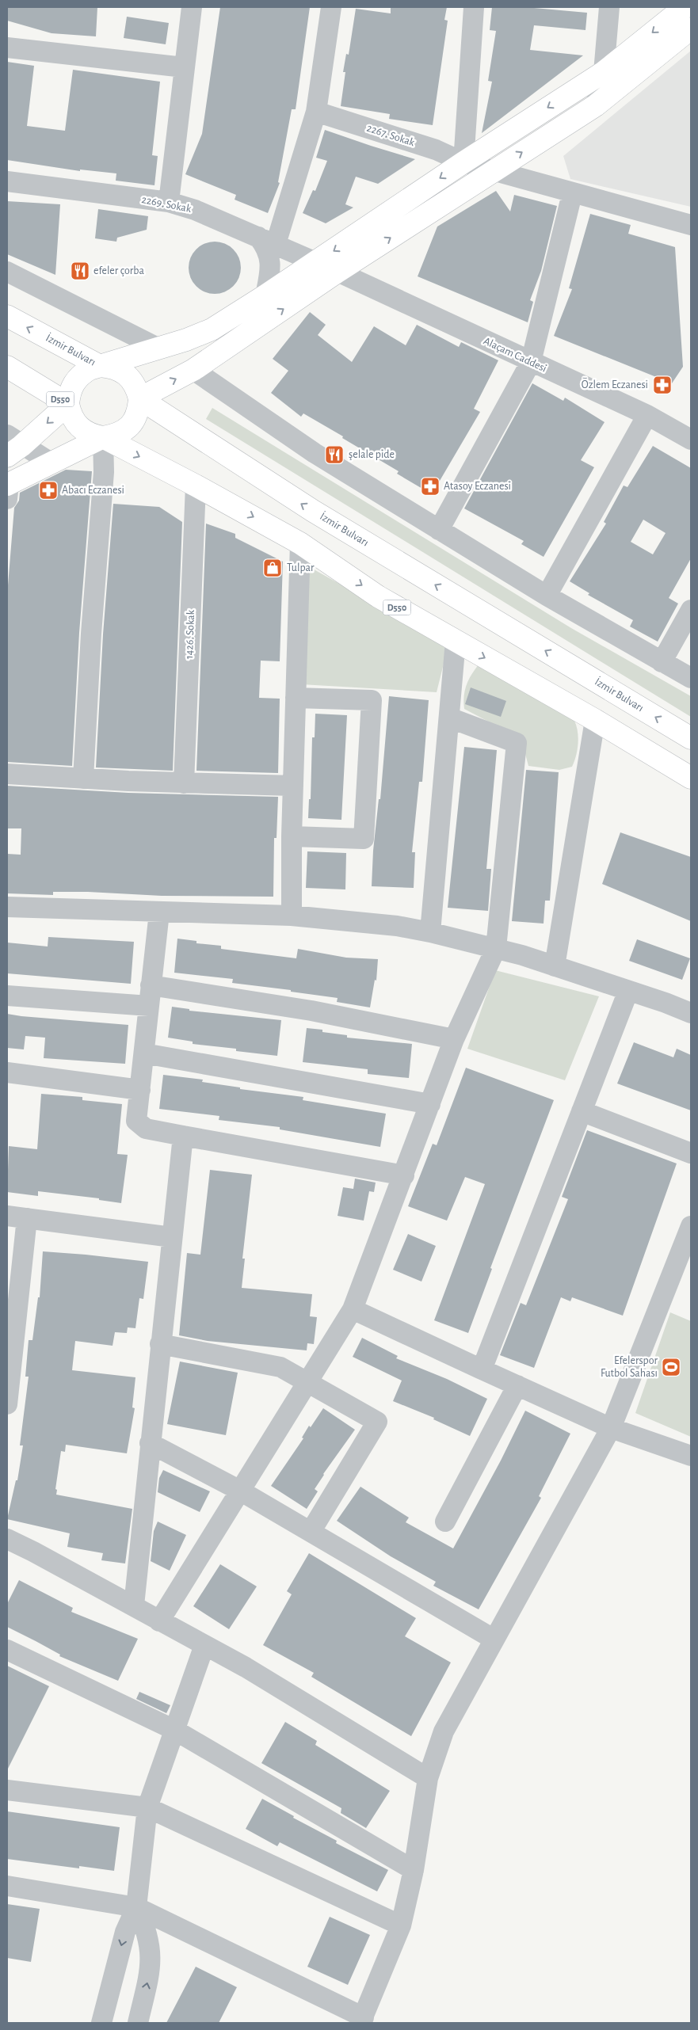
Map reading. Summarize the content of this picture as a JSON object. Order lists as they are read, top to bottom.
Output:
{
  "streets": {
    "main road": ["İzmir Bulvarı", "D550"],
    "street": [
      "2267. Sokak",
      "2269. Sokak",
      "Alaçam Caddesi",
      "1426. Sokak"
    ]
  },
  "crossings": [
    ["2269. Sokak", "Alaçam Caddesi"],
    ["İzmir Bulvarı", "D550"],
    ["D550", "1426. Sokak"]
  ],
  "places": {
    "restaurant": ["efeler çorba", "şelale pide"],
    "pharmacy": ["Özlem Eczanesi", "Atasoy Eczanesi", "Abacı Eczanesi"],
    "shop": ["Tulpar"],
    "sports": ["Efelerspor Futbol Sahası"]
  }
}
